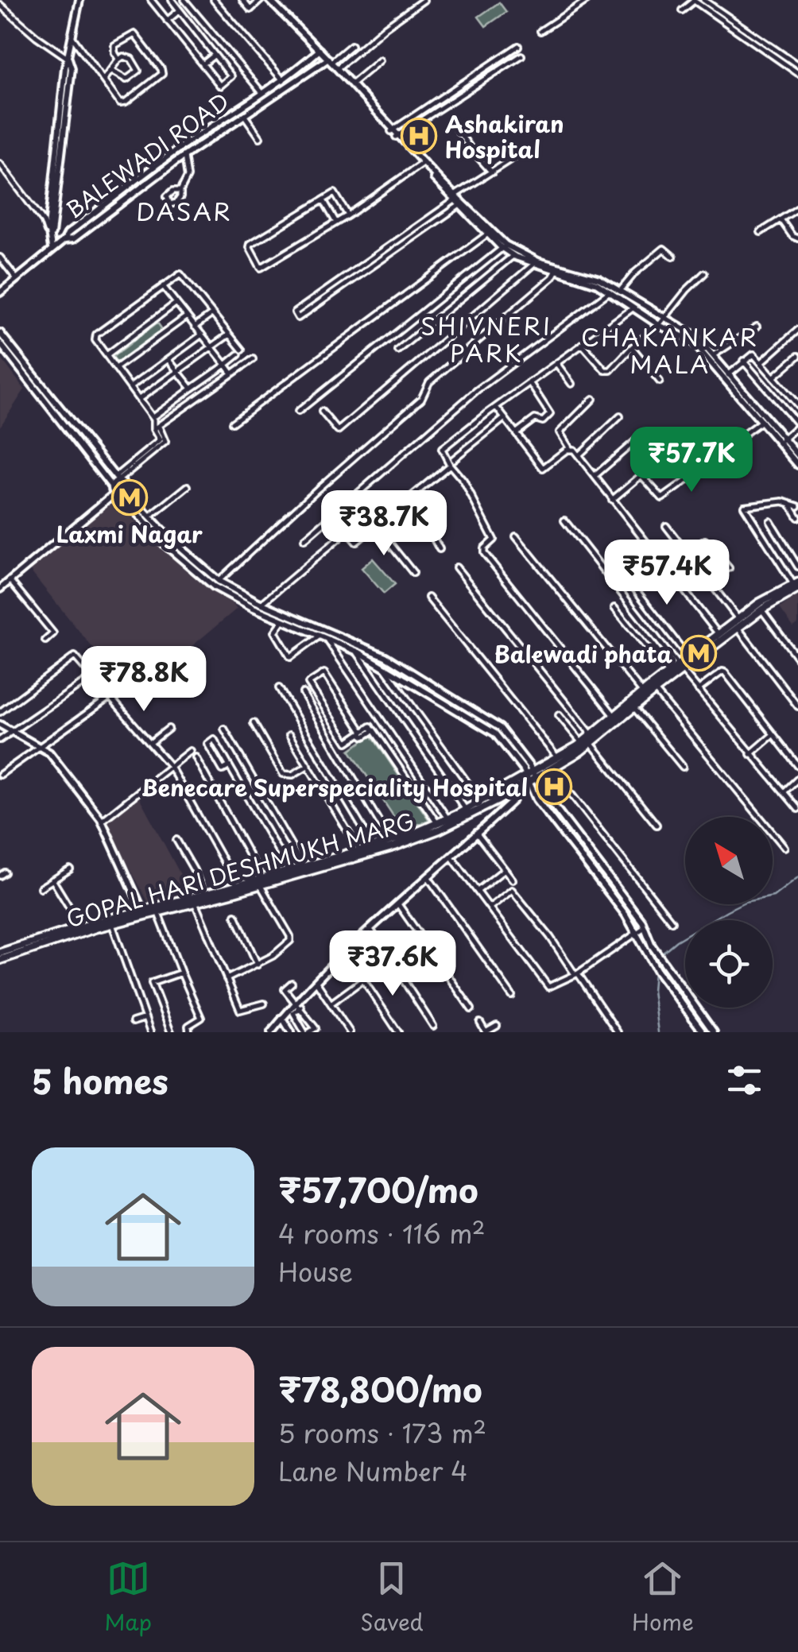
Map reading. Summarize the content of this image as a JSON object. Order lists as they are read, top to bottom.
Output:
{
  "streets": {
    "main road": ["GOPAL HARI DESHMUKH MARG"],
    "street": ["BALEWADI ROAD"]
  },
  "districts": ["DASAR", "SHIVNERI PARK", "CHAKANKAR MALA"],
  "places": {
    "hospital": ["Ashakiran Hospital", "Benecare Superspeciality Hospital"],
    "metro station": ["Laxmi Nagar", "Balewadi phata"]
  },
  "north": "top left",
  "page": {
    "price": [
      "₹57.7K",
      "₹38.7K",
      "₹57.4K",
      "₹78.8K",
      "₹37.6K"
    ],
    "heading": "5 homes",
    "list": [
      {
        "name": "₹57,700/mo",
        "note": "4 rooms · 116 m² · House"
      },
      {
        "name": "₹78,800/mo",
        "note": "5 rooms · 173 m² · Lane Number 4"
      }
    ],
    "tabs": ["Map", "Saved", "Home"]
  }
}
